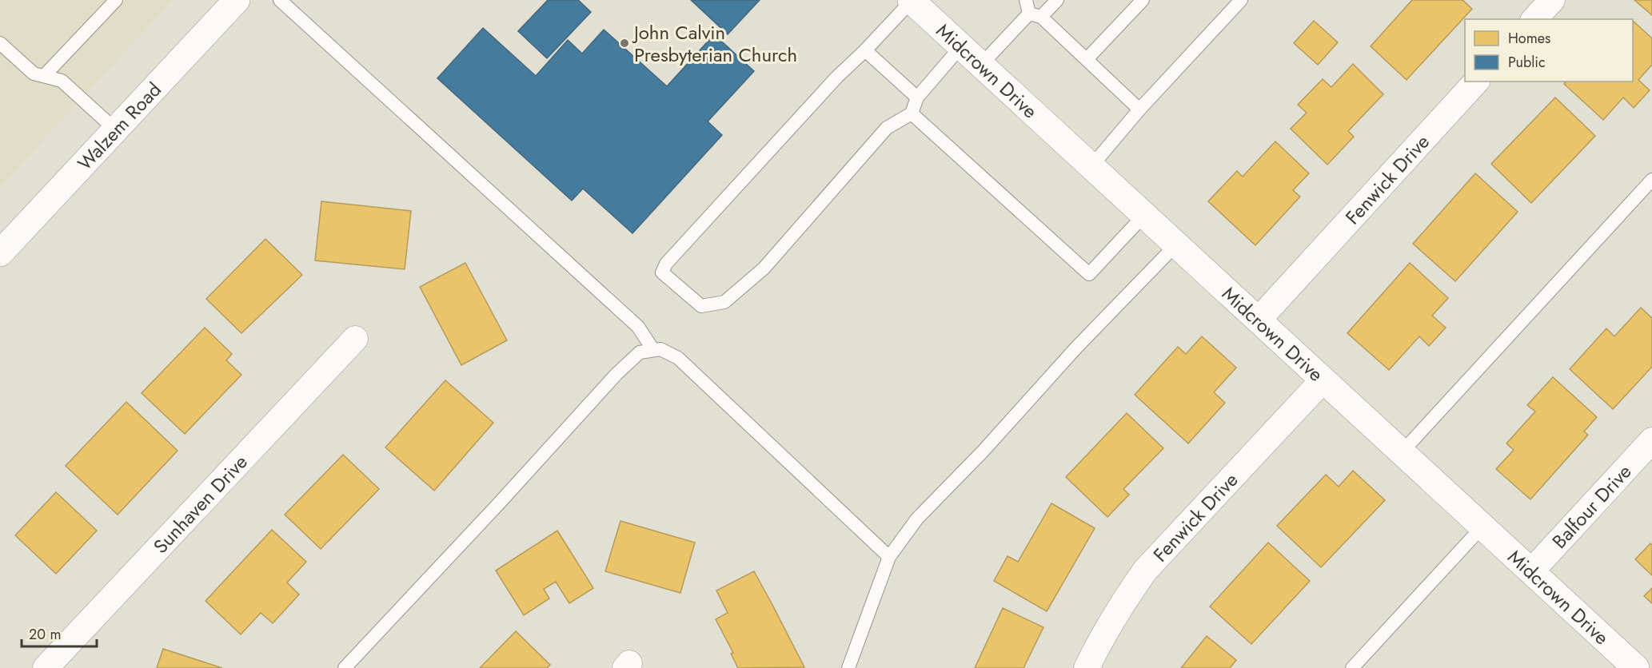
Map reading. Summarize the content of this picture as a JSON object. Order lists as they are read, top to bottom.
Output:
{
  "streets": {
    "street": [
      "Midcrown Drive",
      "Walzem Road",
      "Fenwick Drive",
      "Sunhaven Drive",
      "Balfour Drive"
    ]
  },
  "crossings": [
    ["Midcrown Drive", "Fenwick Drive"],
    ["Midcrown Drive", "Balfour Drive"]
  ],
  "places": ["John Calvin Presbyterian Church"],
  "legend": ["Homes", "Public"],
  "scale_bar": "20 m"
}
